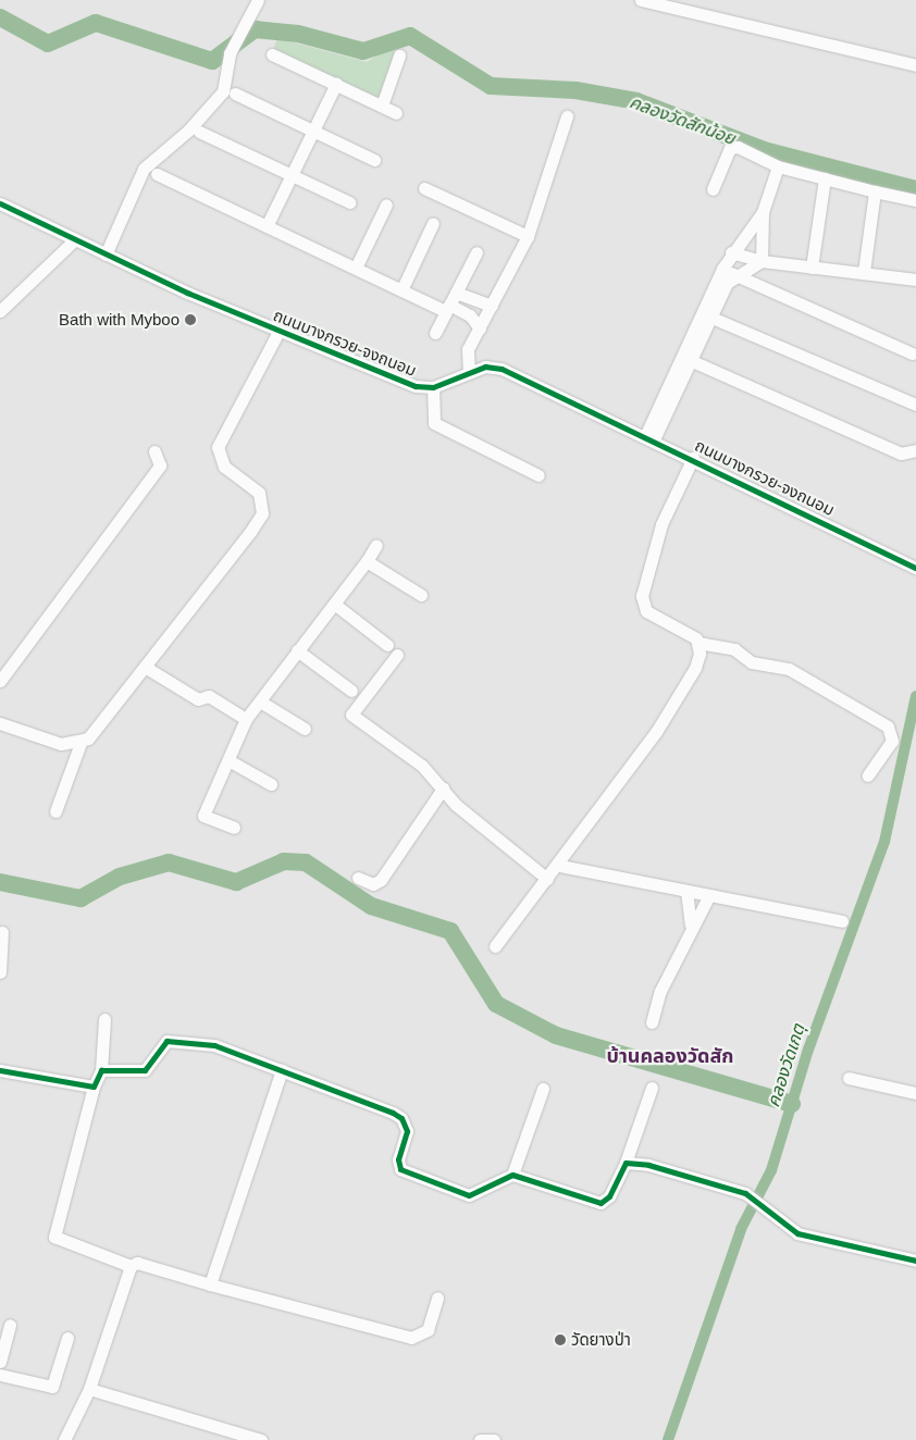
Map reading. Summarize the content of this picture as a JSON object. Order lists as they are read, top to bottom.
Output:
{
  "streets": {
    "street": ["ถนนบางกรวย-จงถนอม"]
  },
  "districts": ["บ้านคลองวัดสัก"],
  "water": ["คลองวัดสักน้อย", "คลองวัดเกตุ"],
  "places": ["Bath with Myboo", "วัดยางป่า"]
}
